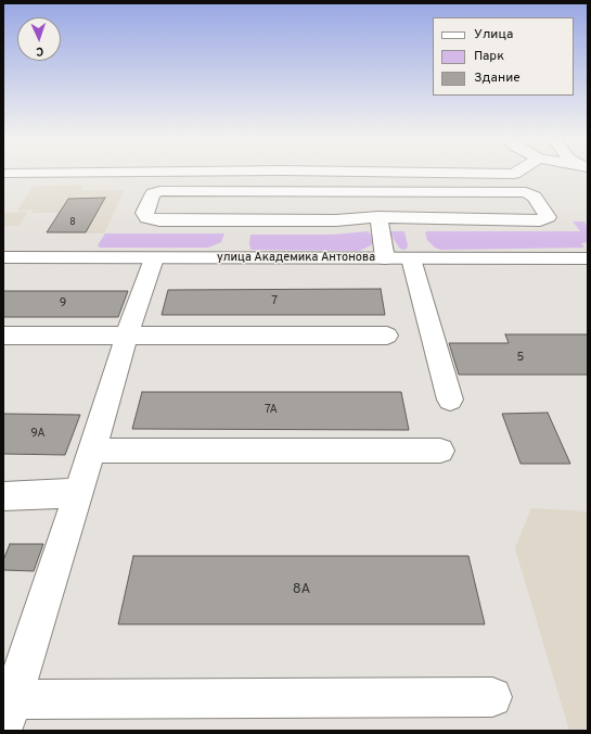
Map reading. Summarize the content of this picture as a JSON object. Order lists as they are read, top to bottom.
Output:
{
  "streets": {
    "main road": ["улица Академика Антонова"]
  },
  "house_numbers": [
    "8",
    "7",
    "9",
    "5",
    "7А",
    "9А",
    "8А"
  ],
  "legend": ["Улица", "Парк", "Здание"],
  "north": "bottom"
}
